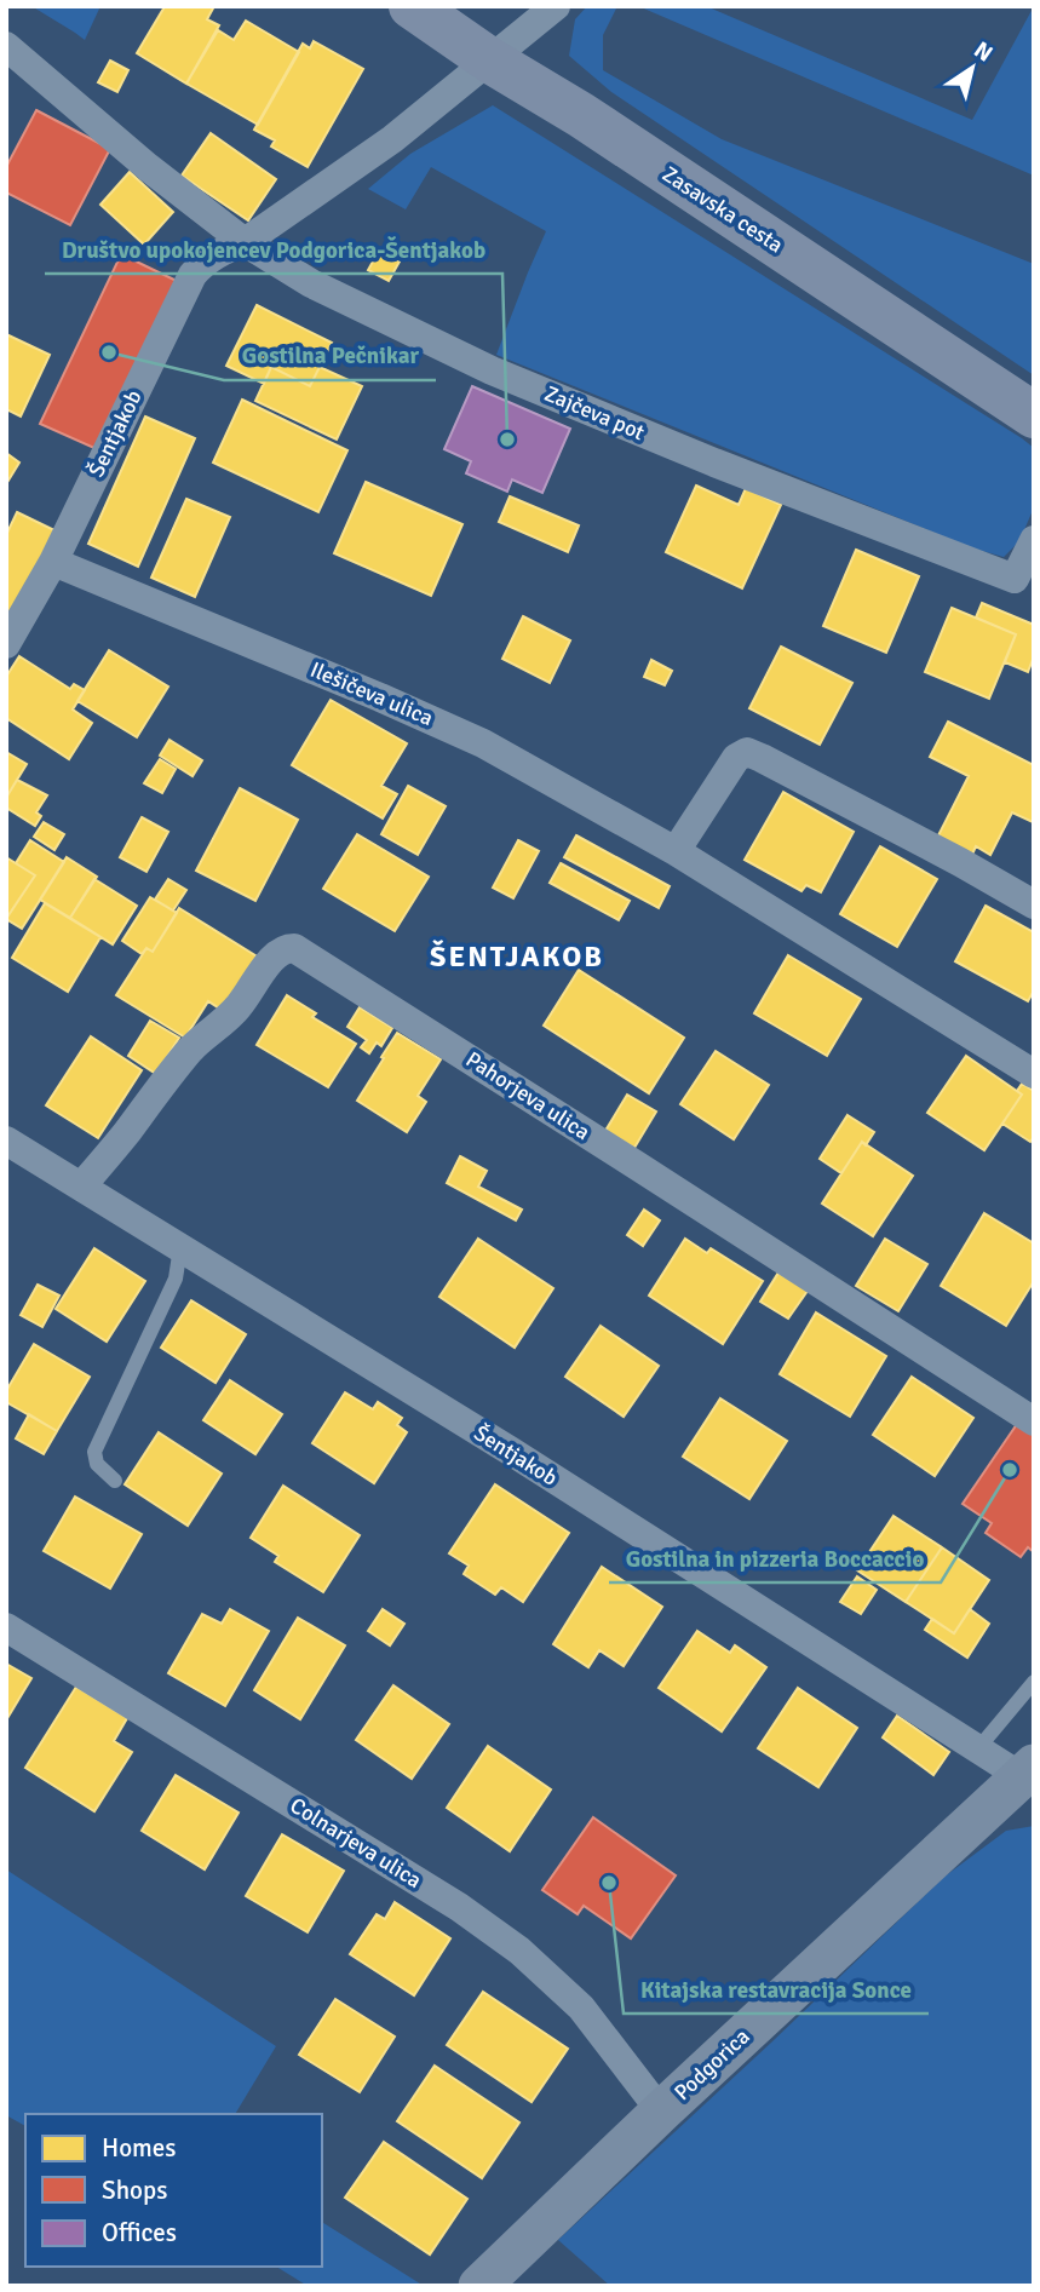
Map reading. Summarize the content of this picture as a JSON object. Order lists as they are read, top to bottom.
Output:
{
  "streets": {
    "main road": ["Zasavska cesta", "Podgorica"],
    "street": [
      "Zajčeva pot",
      "Šentjakob",
      "Ilešičeva ulica",
      "Pahorjeva ulica",
      "Colnarjeva ulica"
    ]
  },
  "crossings": [
    ["Zasavska cesta", "Šentjakob"],
    ["Zajčeva pot", "Šentjakob"],
    ["Šentjakob", "Ilešičeva ulica"],
    ["Šentjakob", "Pahorjeva ulica"],
    ["Šentjakob", "Podgorica"],
    ["Colnarjeva ulica", "Podgorica"]
  ],
  "districts": ["ŠENTJAKOB"],
  "places": [
    "Gostilna Pečnikar",
    "Društvo upokojencev Podgorica-Šentjakob",
    "Gostilna in pizzeria Boccaccio",
    "Kitajska restavracija Sonce"
  ],
  "legend": ["Homes", "Shops", "Offices"],
  "north": "top right"
}
